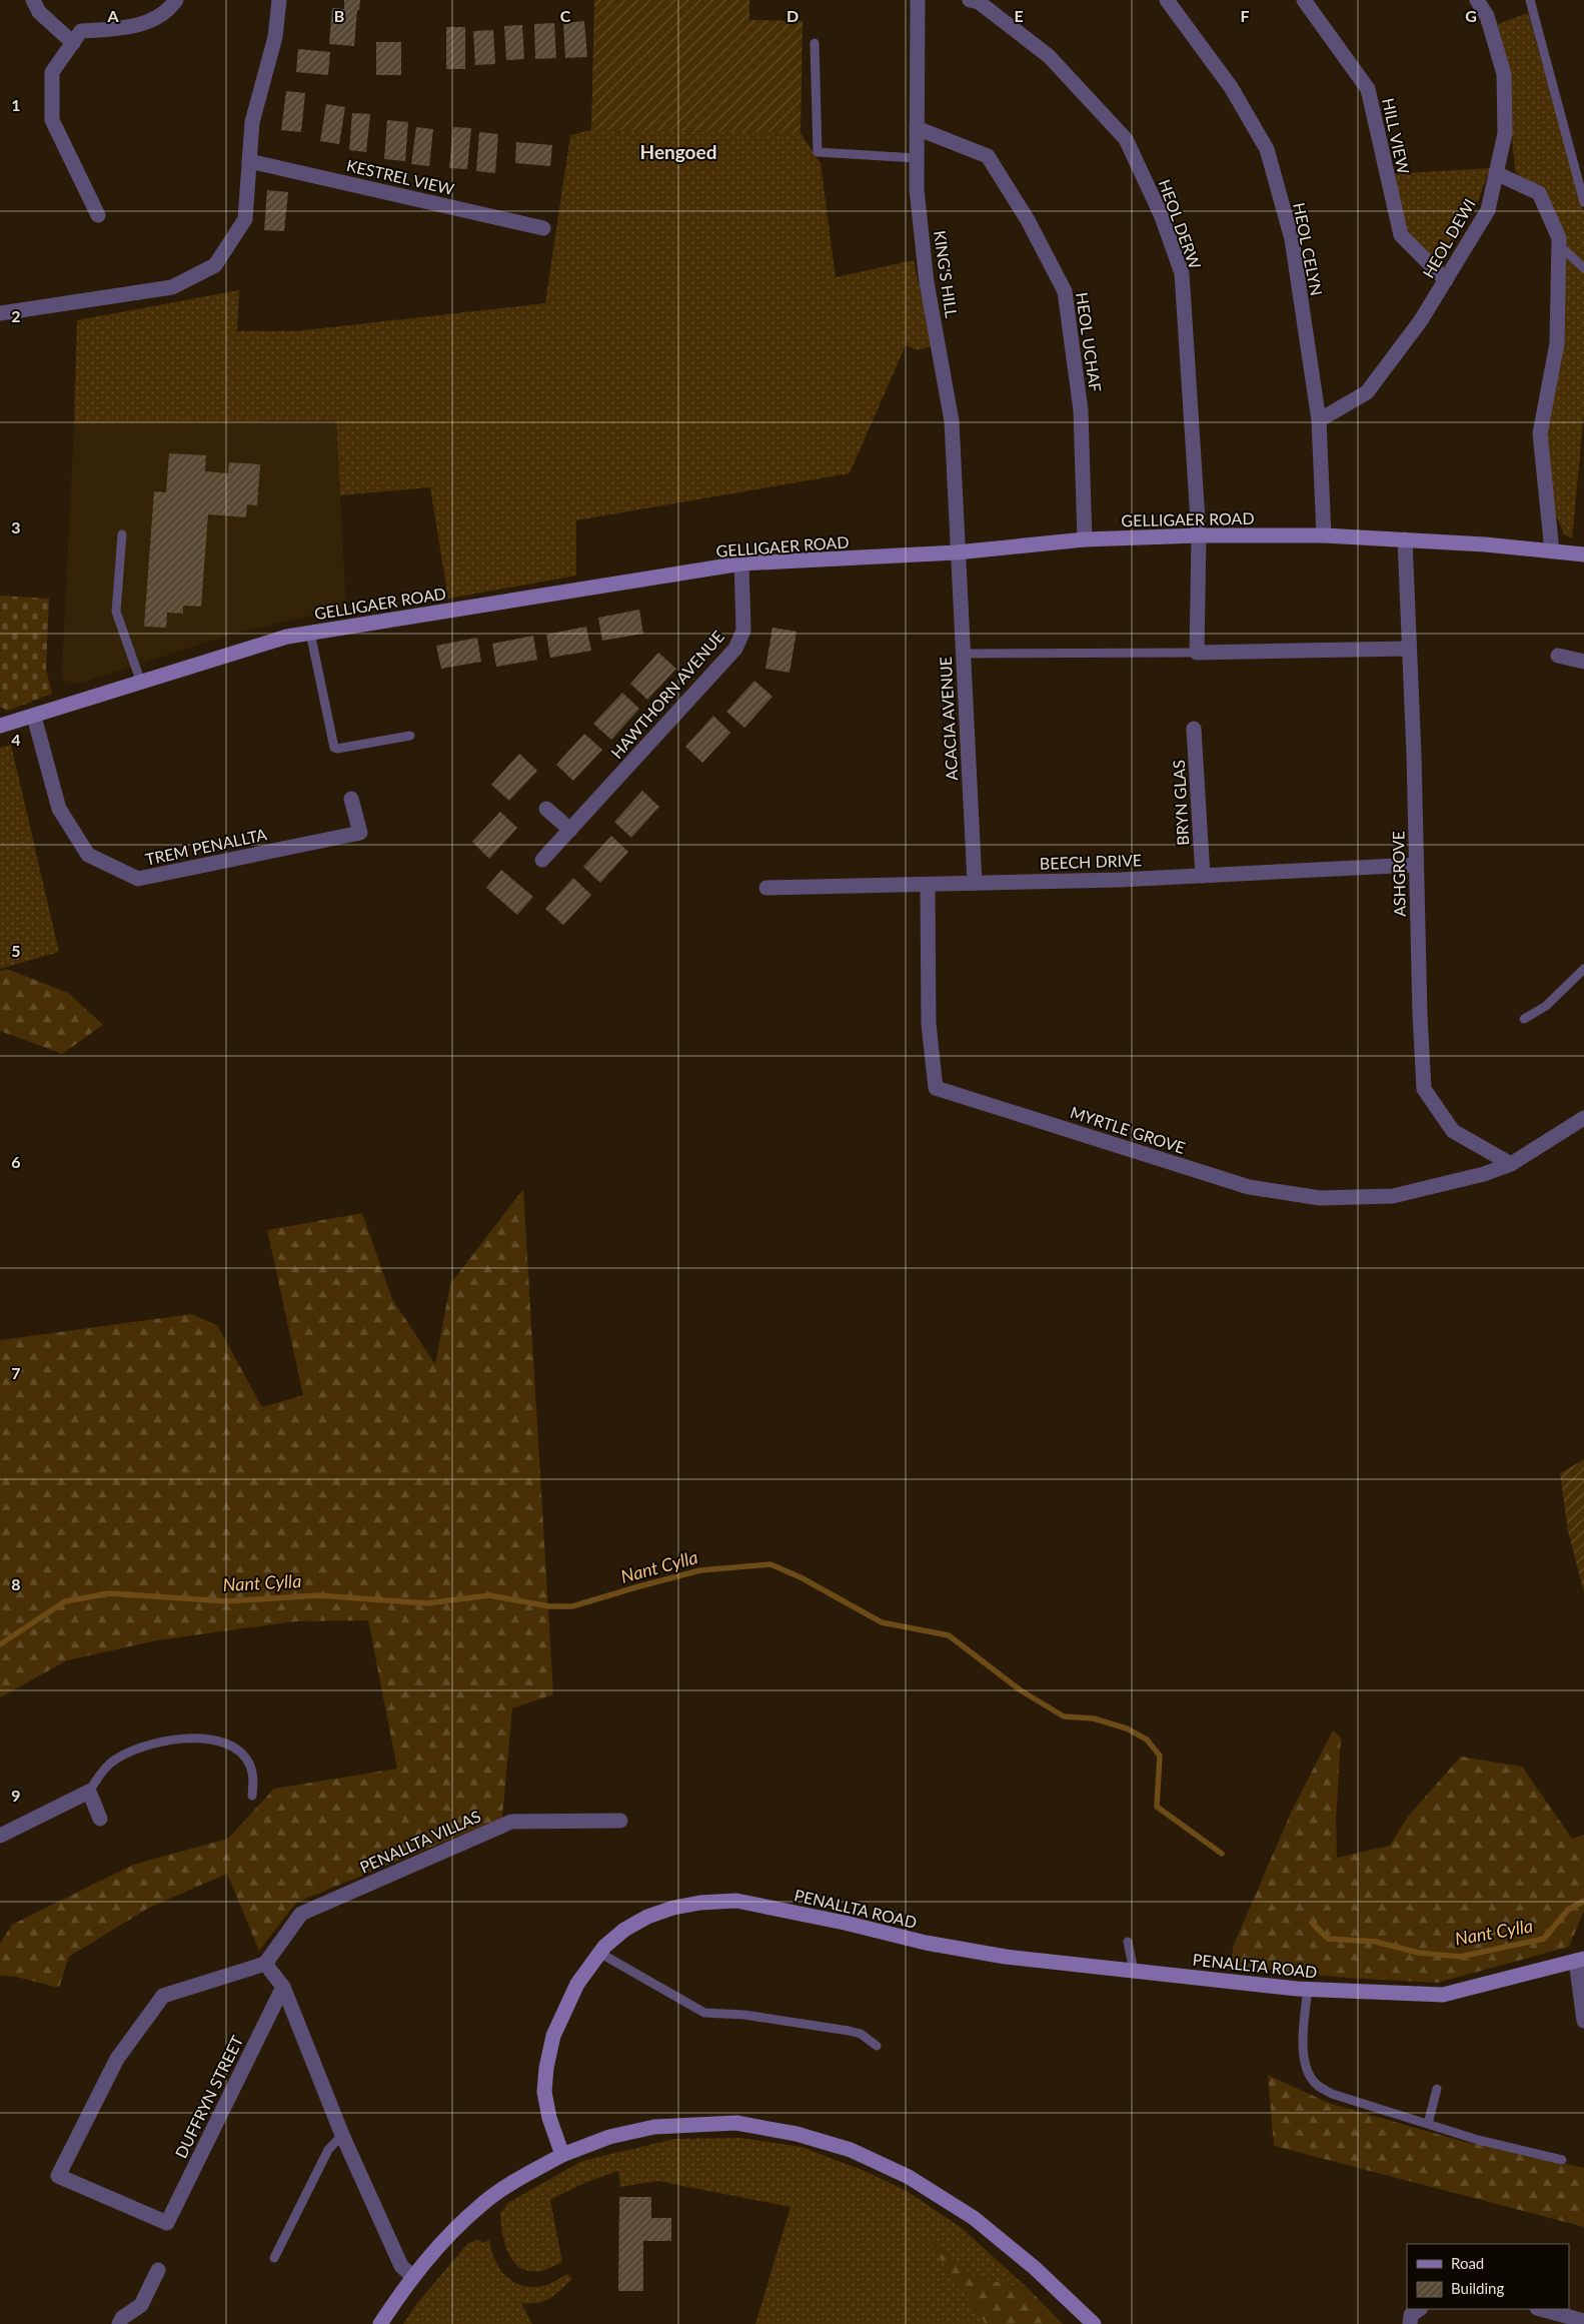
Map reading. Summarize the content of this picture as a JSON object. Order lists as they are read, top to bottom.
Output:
{
  "streets": {
    "street": [
      "HILL VIEW",
      "KESTREL VIEW",
      "HEOL DERW",
      "HEOL DEWI",
      "HEOL CELYN",
      "KING'S HILL",
      "HEOL UCHAF",
      "GELLIGAER ROAD",
      "HAWTHORN AVENUE",
      "ACACIA AVENUE",
      "BRYN GLAS",
      "TREM PENALLTA",
      "BEECH DRIVE",
      "ASHGROVE",
      "MYRTLE GROVE",
      "PENALLTA VILLAS",
      "PENALLTA ROAD",
      "DUFFRYN STREET"
    ]
  },
  "crossings": [
    ["HILL VIEW", "HEOL DEWI"],
    ["HEOL DERW", "GELLIGAER ROAD"],
    ["HEOL DEWI", "HEOL CELYN"],
    ["HEOL CELYN", "GELLIGAER ROAD"],
    ["KING'S HILL", "HEOL UCHAF"],
    ["KING'S HILL", "GELLIGAER ROAD"],
    ["KING'S HILL", "ACACIA AVENUE"],
    ["HEOL UCHAF", "GELLIGAER ROAD"],
    ["GELLIGAER ROAD", "HAWTHORN AVENUE"],
    ["GELLIGAER ROAD", "ACACIA AVENUE"],
    ["GELLIGAER ROAD", "TREM PENALLTA"],
    ["GELLIGAER ROAD", "ASHGROVE"],
    ["ACACIA AVENUE", "BEECH DRIVE"],
    ["BRYN GLAS", "BEECH DRIVE"],
    ["BEECH DRIVE", "ASHGROVE"],
    ["BEECH DRIVE", "MYRTLE GROVE"],
    ["ASHGROVE", "MYRTLE GROVE"],
    ["PENALLTA VILLAS", "DUFFRYN STREET"]
  ],
  "districts": ["Hengoed"],
  "water": ["Nant Cylla"],
  "legend": ["Road", "Building"],
  "grid": {
    "columns": [
      "A",
      "B",
      "C",
      "D",
      "E",
      "F",
      "G"
    ],
    "rows": [
      "1",
      "2",
      "3",
      "4",
      "5",
      "6",
      "7",
      "8",
      "9"
    ]
  }
}
